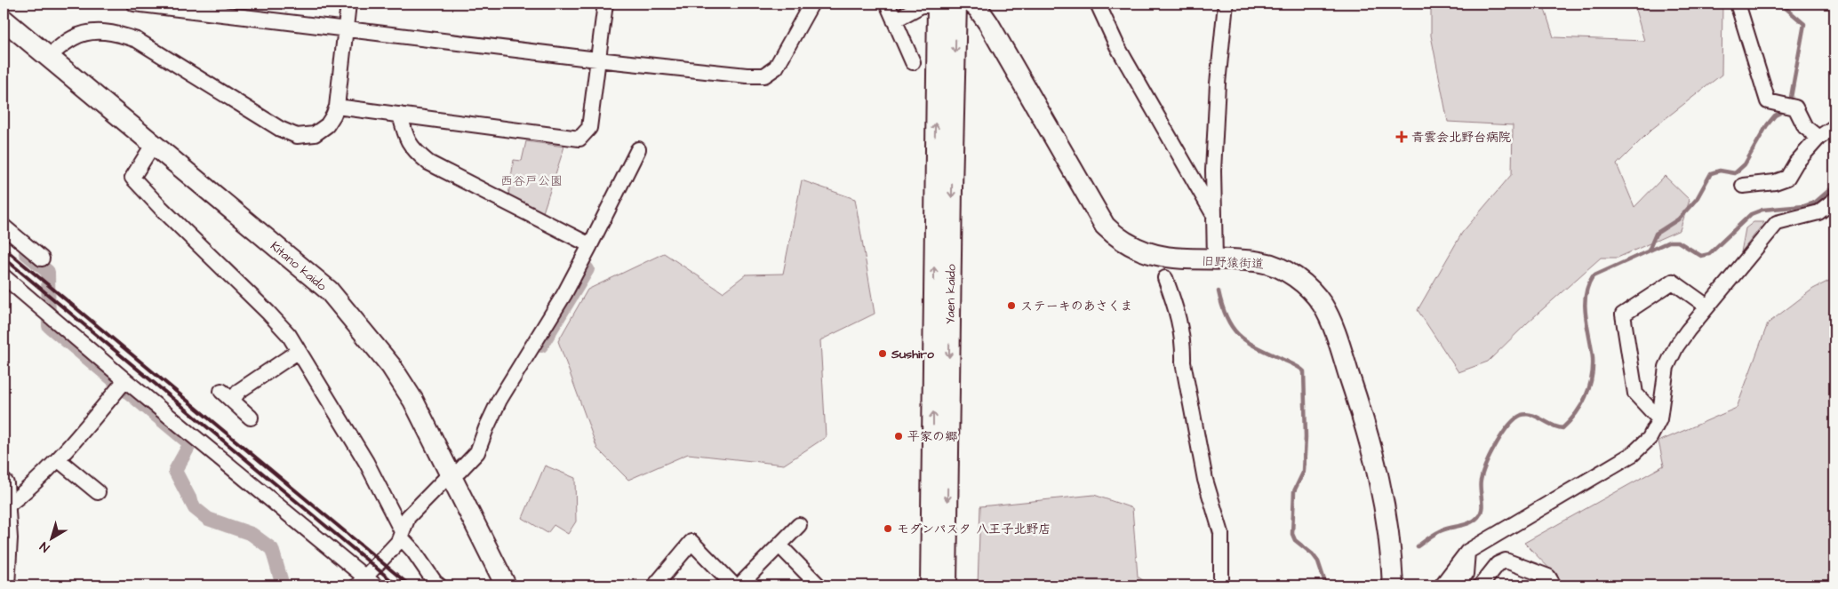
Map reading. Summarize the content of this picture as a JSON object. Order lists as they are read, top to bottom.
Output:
{
  "streets": {
    "main road": ["旧野猿街道", "Kitano kaido", "Yaen kaido"]
  },
  "parks": ["西谷戸公園"],
  "places": {
    "health": ["青雲会北野台病院"],
    "other": [
      "ステーキのあさくま",
      "Sushiro",
      "平家の郷",
      "モダンパスタ 八王子北野店"
    ]
  },
  "north": "bottom left"
}
